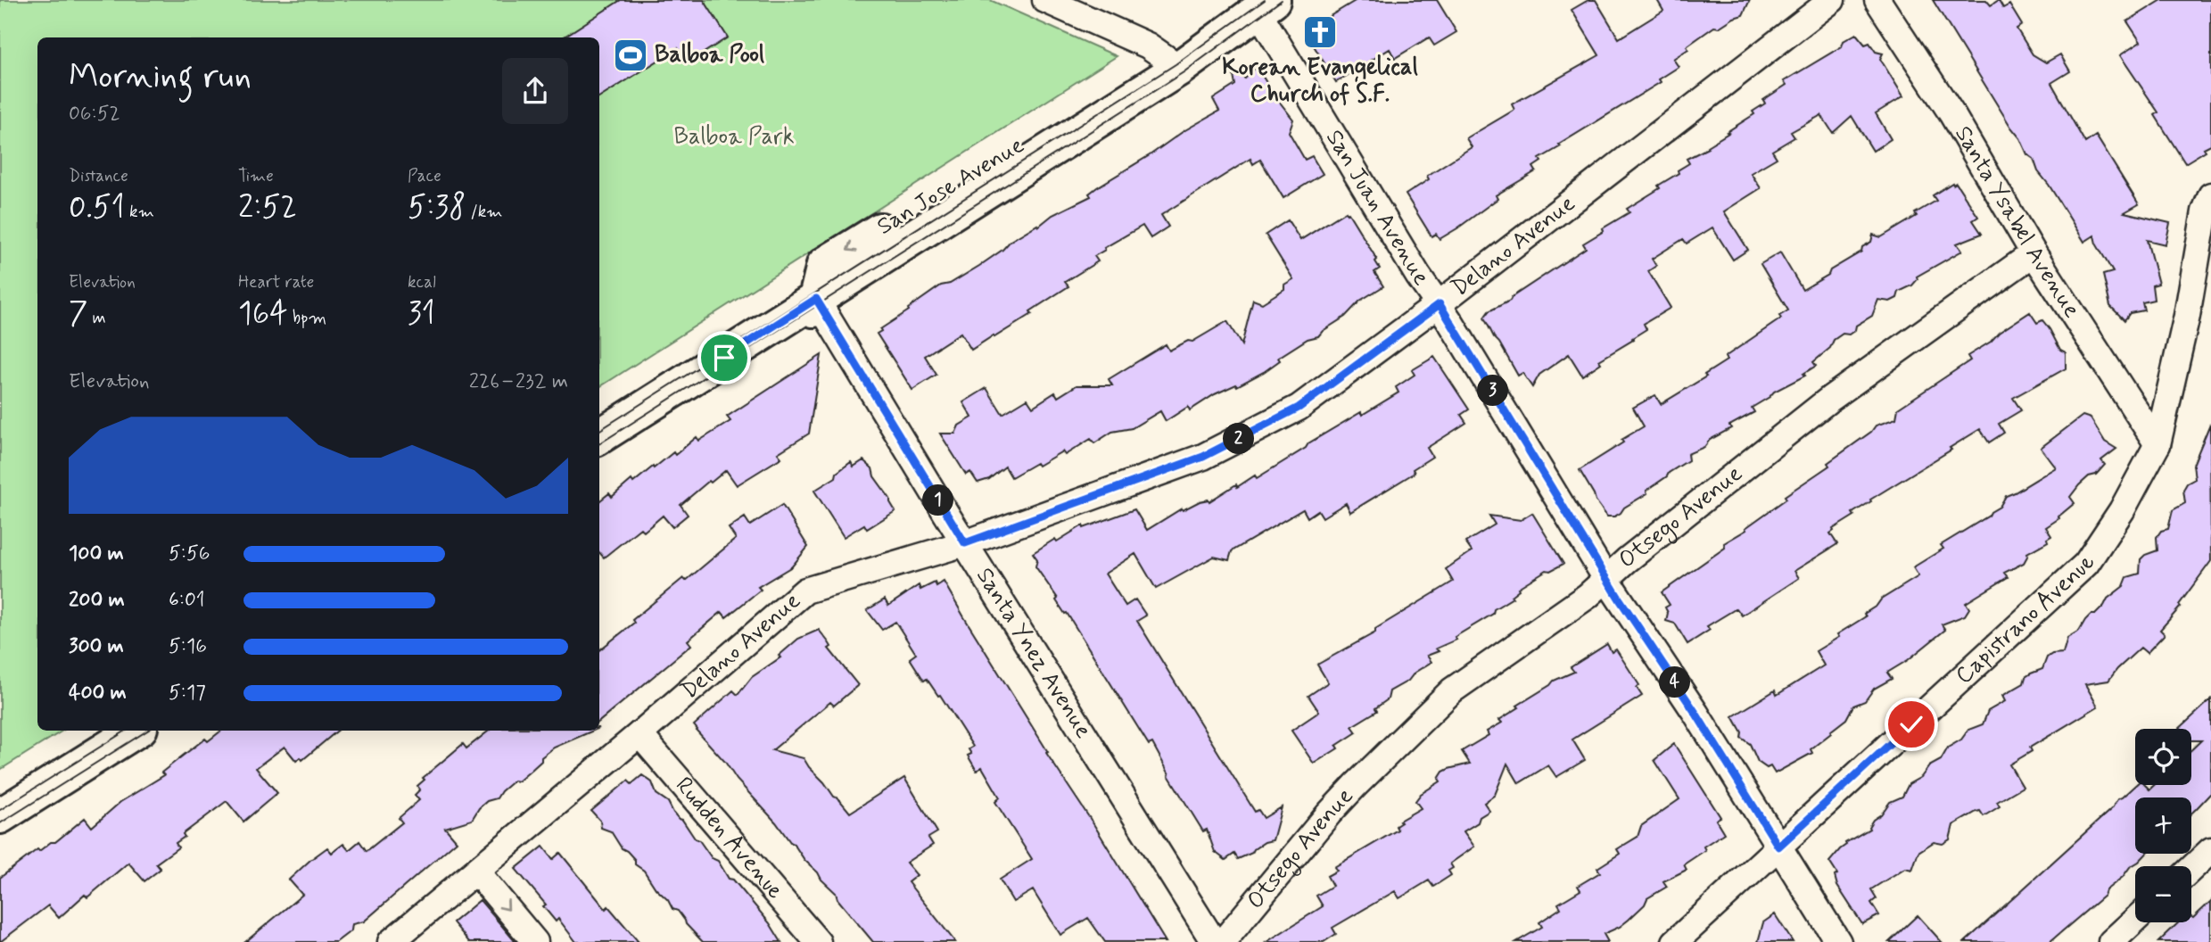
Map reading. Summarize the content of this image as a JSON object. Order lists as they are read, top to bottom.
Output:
{
  "streets": {
    "main road": ["San Jose Avenue"],
    "street": [
      "San Juan Avenue",
      "Santa Ysabel Avenue",
      "Delano Avenue",
      "Otsego Avenue",
      "Capistrano Avenue",
      "Santa Ynez Avenue",
      "Rudden Avenue"
    ]
  },
  "crossings": [
    ["San Jose Avenue", "San Juan Avenue"],
    ["San Jose Avenue", "Santa Ynez Avenue"],
    ["San Juan Avenue", "Delano Avenue"],
    ["San Juan Avenue", "Otsego Avenue"],
    ["San Juan Avenue", "Capistrano Avenue"],
    ["Santa Ysabel Avenue", "Otsego Avenue"],
    ["Santa Ysabel Avenue", "Capistrano Avenue"],
    ["Delano Avenue", "Santa Ynez Avenue"],
    ["Delano Avenue", "Rudden Avenue"]
  ],
  "parks": ["Balboa Park"],
  "places": {
    "church": ["Korean Evangelical Church of S.F."],
    "sports": ["Balboa Pool"]
  },
  "page": {
    "heading": ["Morning run", "06:52"],
    "stats": [
      ["Distance", "0.51 km"],
      ["Time", "2:52"],
      ["Pace", "5:38 /km"],
      ["Elevation", "7 m"],
      ["Heart rate", "164 bpm"],
      ["kcal", "31"]
    ],
    "chart": ["Elevation", "226–232 m"],
    "pins": [
      "3",
      "2",
      "1",
      "4"
    ],
    "list": [
      {
        "name": "100 m",
        "note": "5:56"
      },
      {
        "name": "200 m",
        "note": "6:01"
      },
      {
        "name": "300 m",
        "note": "5:16"
      },
      {
        "name": "400 m",
        "note": "5:17"
      }
    ],
    "map_buttons": ["+", "−"]
  }
}
